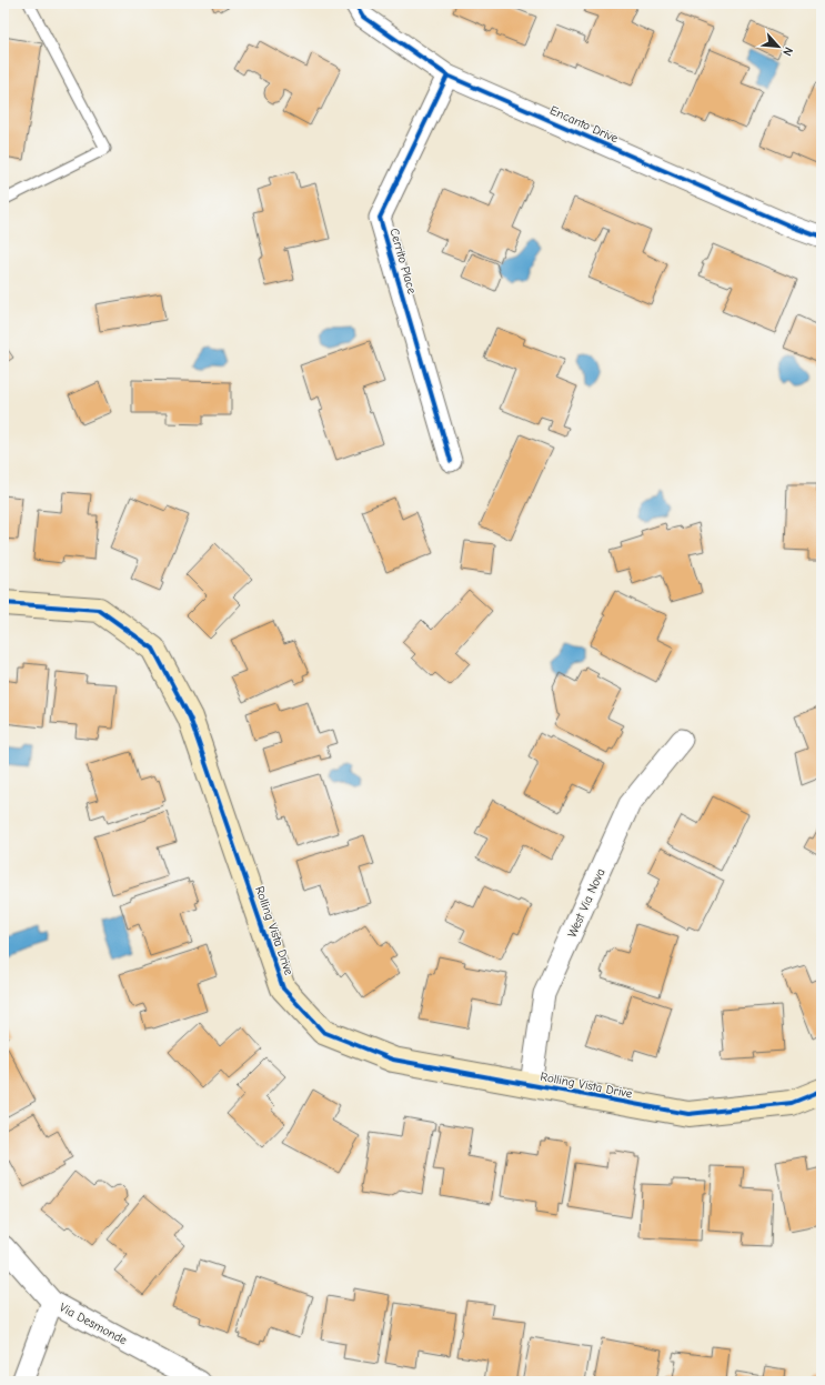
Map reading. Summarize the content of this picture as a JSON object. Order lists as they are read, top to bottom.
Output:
{
  "streets": {
    "street": [
      "Encanto Drive",
      "Cerrito Place",
      "West Via Nova",
      "Rolling Vista Drive",
      "Via Desmonde"
    ]
  },
  "crossings": [
    ["Encanto Drive", "Cerrito Place"],
    ["West Via Nova", "Rolling Vista Drive"]
  ],
  "north": "bottom right"
}
